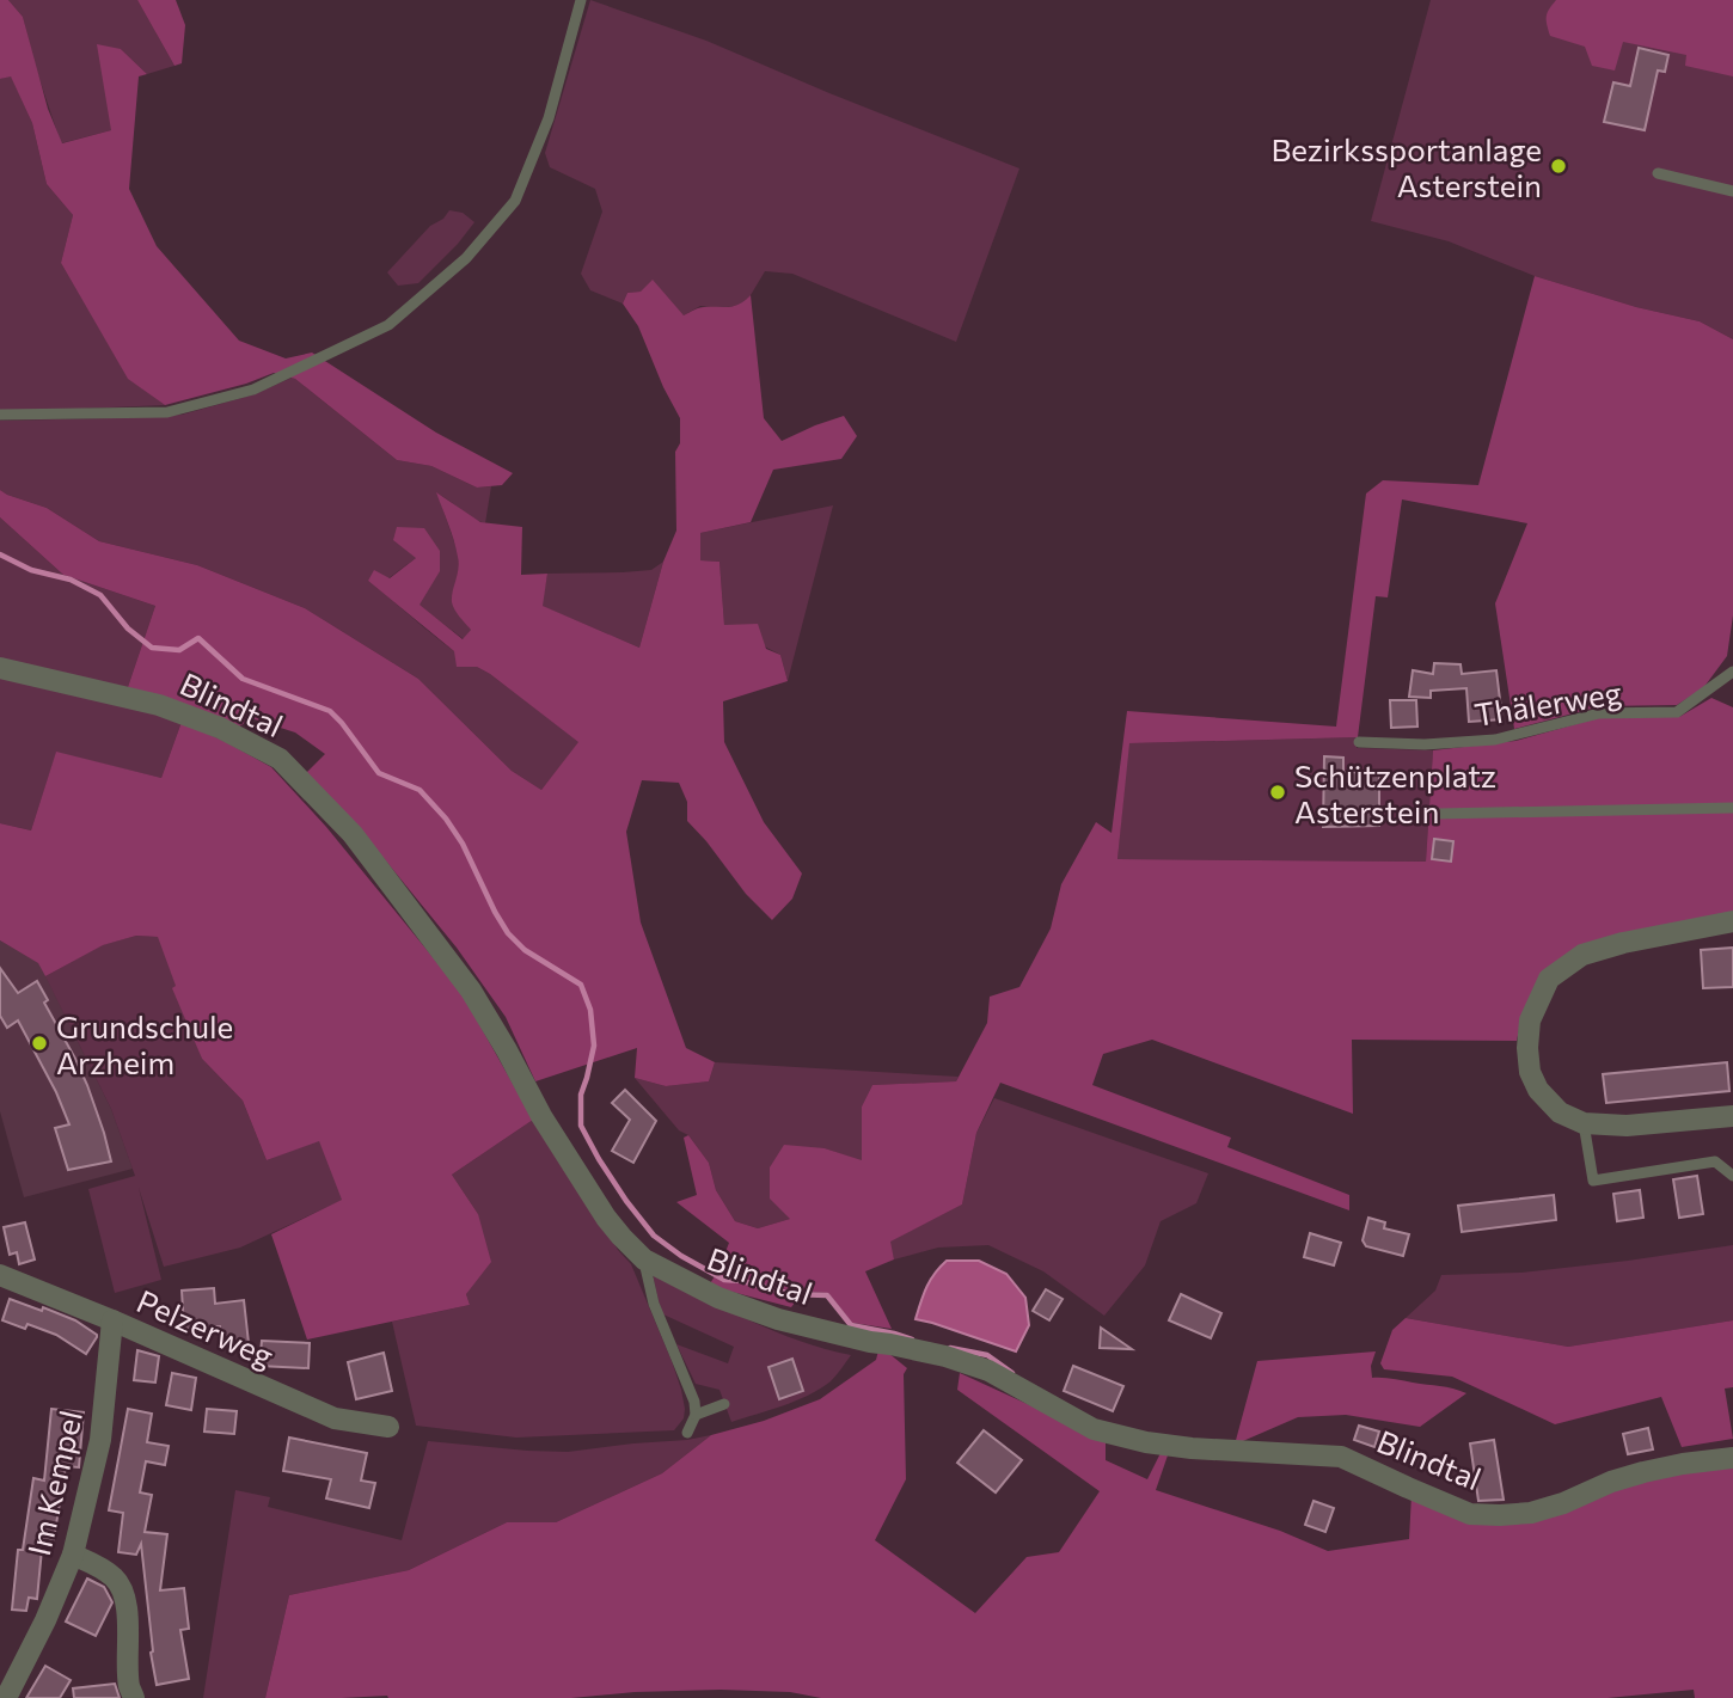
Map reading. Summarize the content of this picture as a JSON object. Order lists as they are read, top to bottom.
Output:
{
  "streets": {
    "street": ["Blindtal", "Pelzerweg", "Im Kempel"],
    "lane": ["Thälerweg"]
  },
  "crossings": [
    ["Pelzerweg", "Im Kempel"]
  ],
  "places": ["Bezirkssportanlage Asterstein", "Schützenplatz Asterstein", "Grundschule Arzheim"]
}
